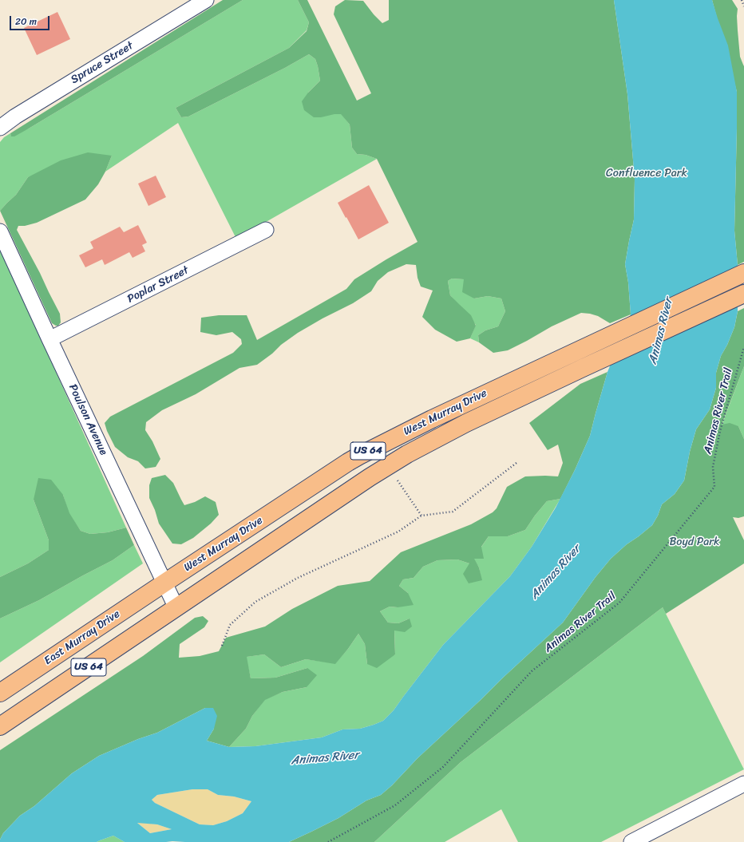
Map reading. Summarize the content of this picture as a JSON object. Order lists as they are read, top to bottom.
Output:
{
  "streets": {
    "highway": ["West Murray Drive", "US 64", "East Murray Drive"],
    "street": ["Spruce Street", "Poplar Street", "Poulson Avenue"],
    "path": ["Animas River Trail"]
  },
  "crossings": [
    ["Poplar Street", "Poulson Avenue"],
    ["West Murray Drive", "Poulson Avenue"],
    ["West Murray Drive", "US 64"],
    ["West Murray Drive", "East Murray Drive"],
    ["Poulson Avenue", "US 64"],
    ["Poulson Avenue", "East Murray Drive"]
  ],
  "water": ["Animas River"],
  "parks": ["Confluence Park", "Boyd Park"],
  "scale_bar": "20 m"
}
